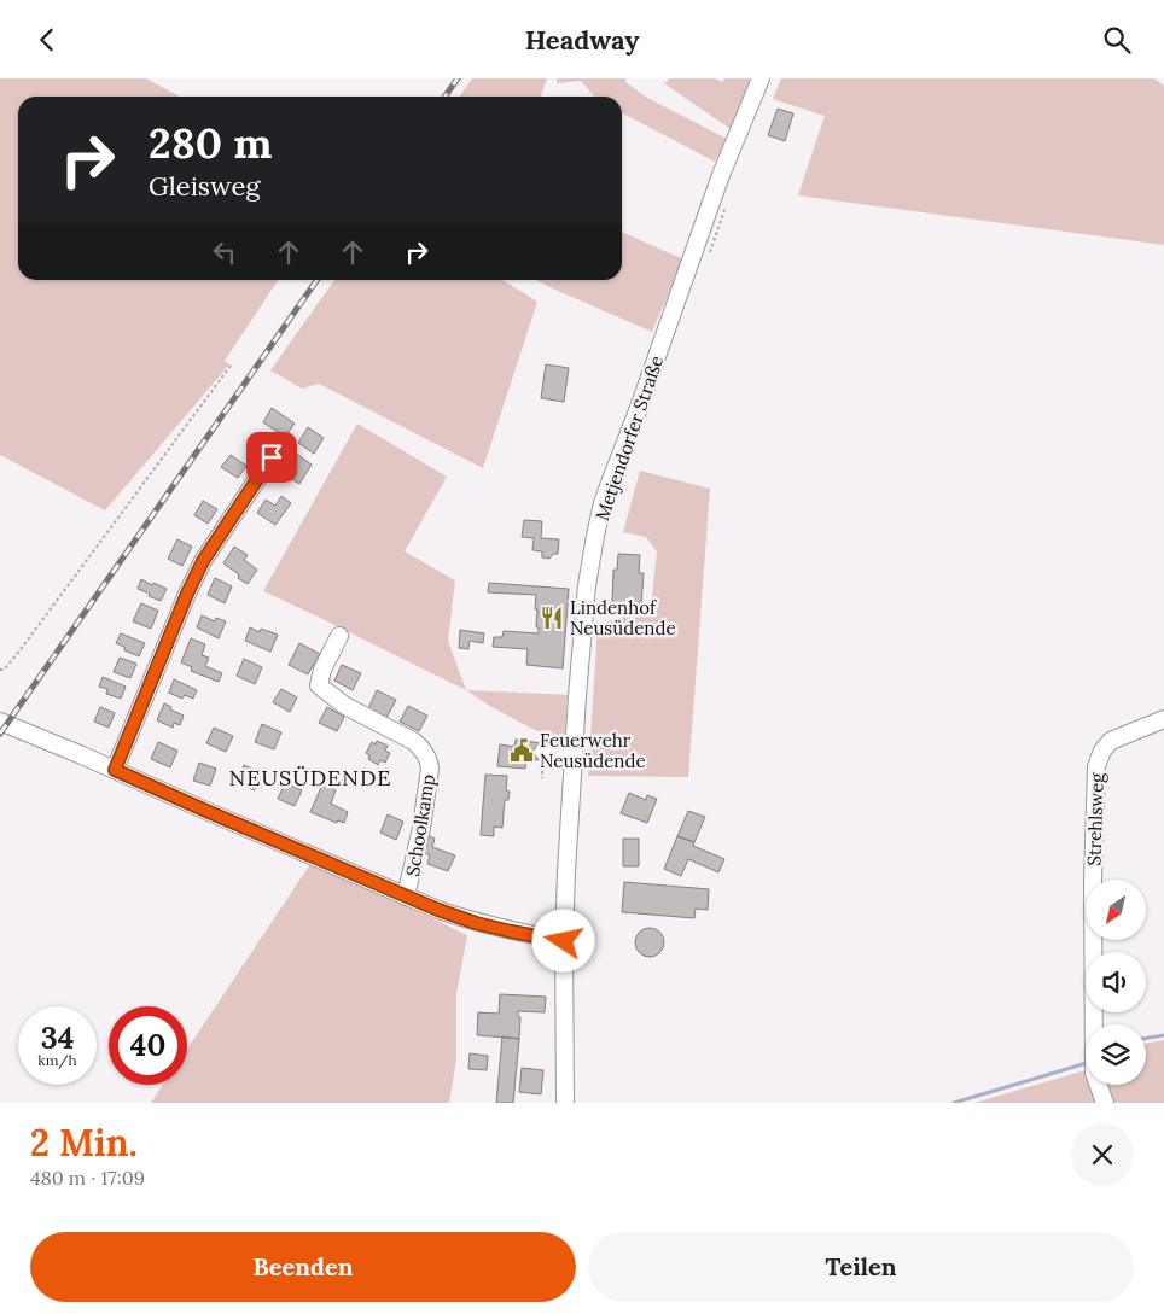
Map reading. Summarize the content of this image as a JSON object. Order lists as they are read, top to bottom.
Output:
{
  "streets": {
    "street": ["Metjendorfer Straße", "Strehlsweg", "Schoolkamp"]
  },
  "districts": ["NEUSÜDENDE"],
  "places": {
    "restaurant": ["Lindenhof Neusüdende"],
    "public building": ["Feuerwehr Neusüdende"]
  },
  "north": "bottom left",
  "page": {
    "header": "Headway",
    "turn": ["280 m", "Gleisweg"],
    "speed": "34 km/h",
    "limit": "40",
    "heading": ["2 Min.", "480 m · 17:09"],
    "buttons": ["Beenden", "Teilen"]
  }
}
